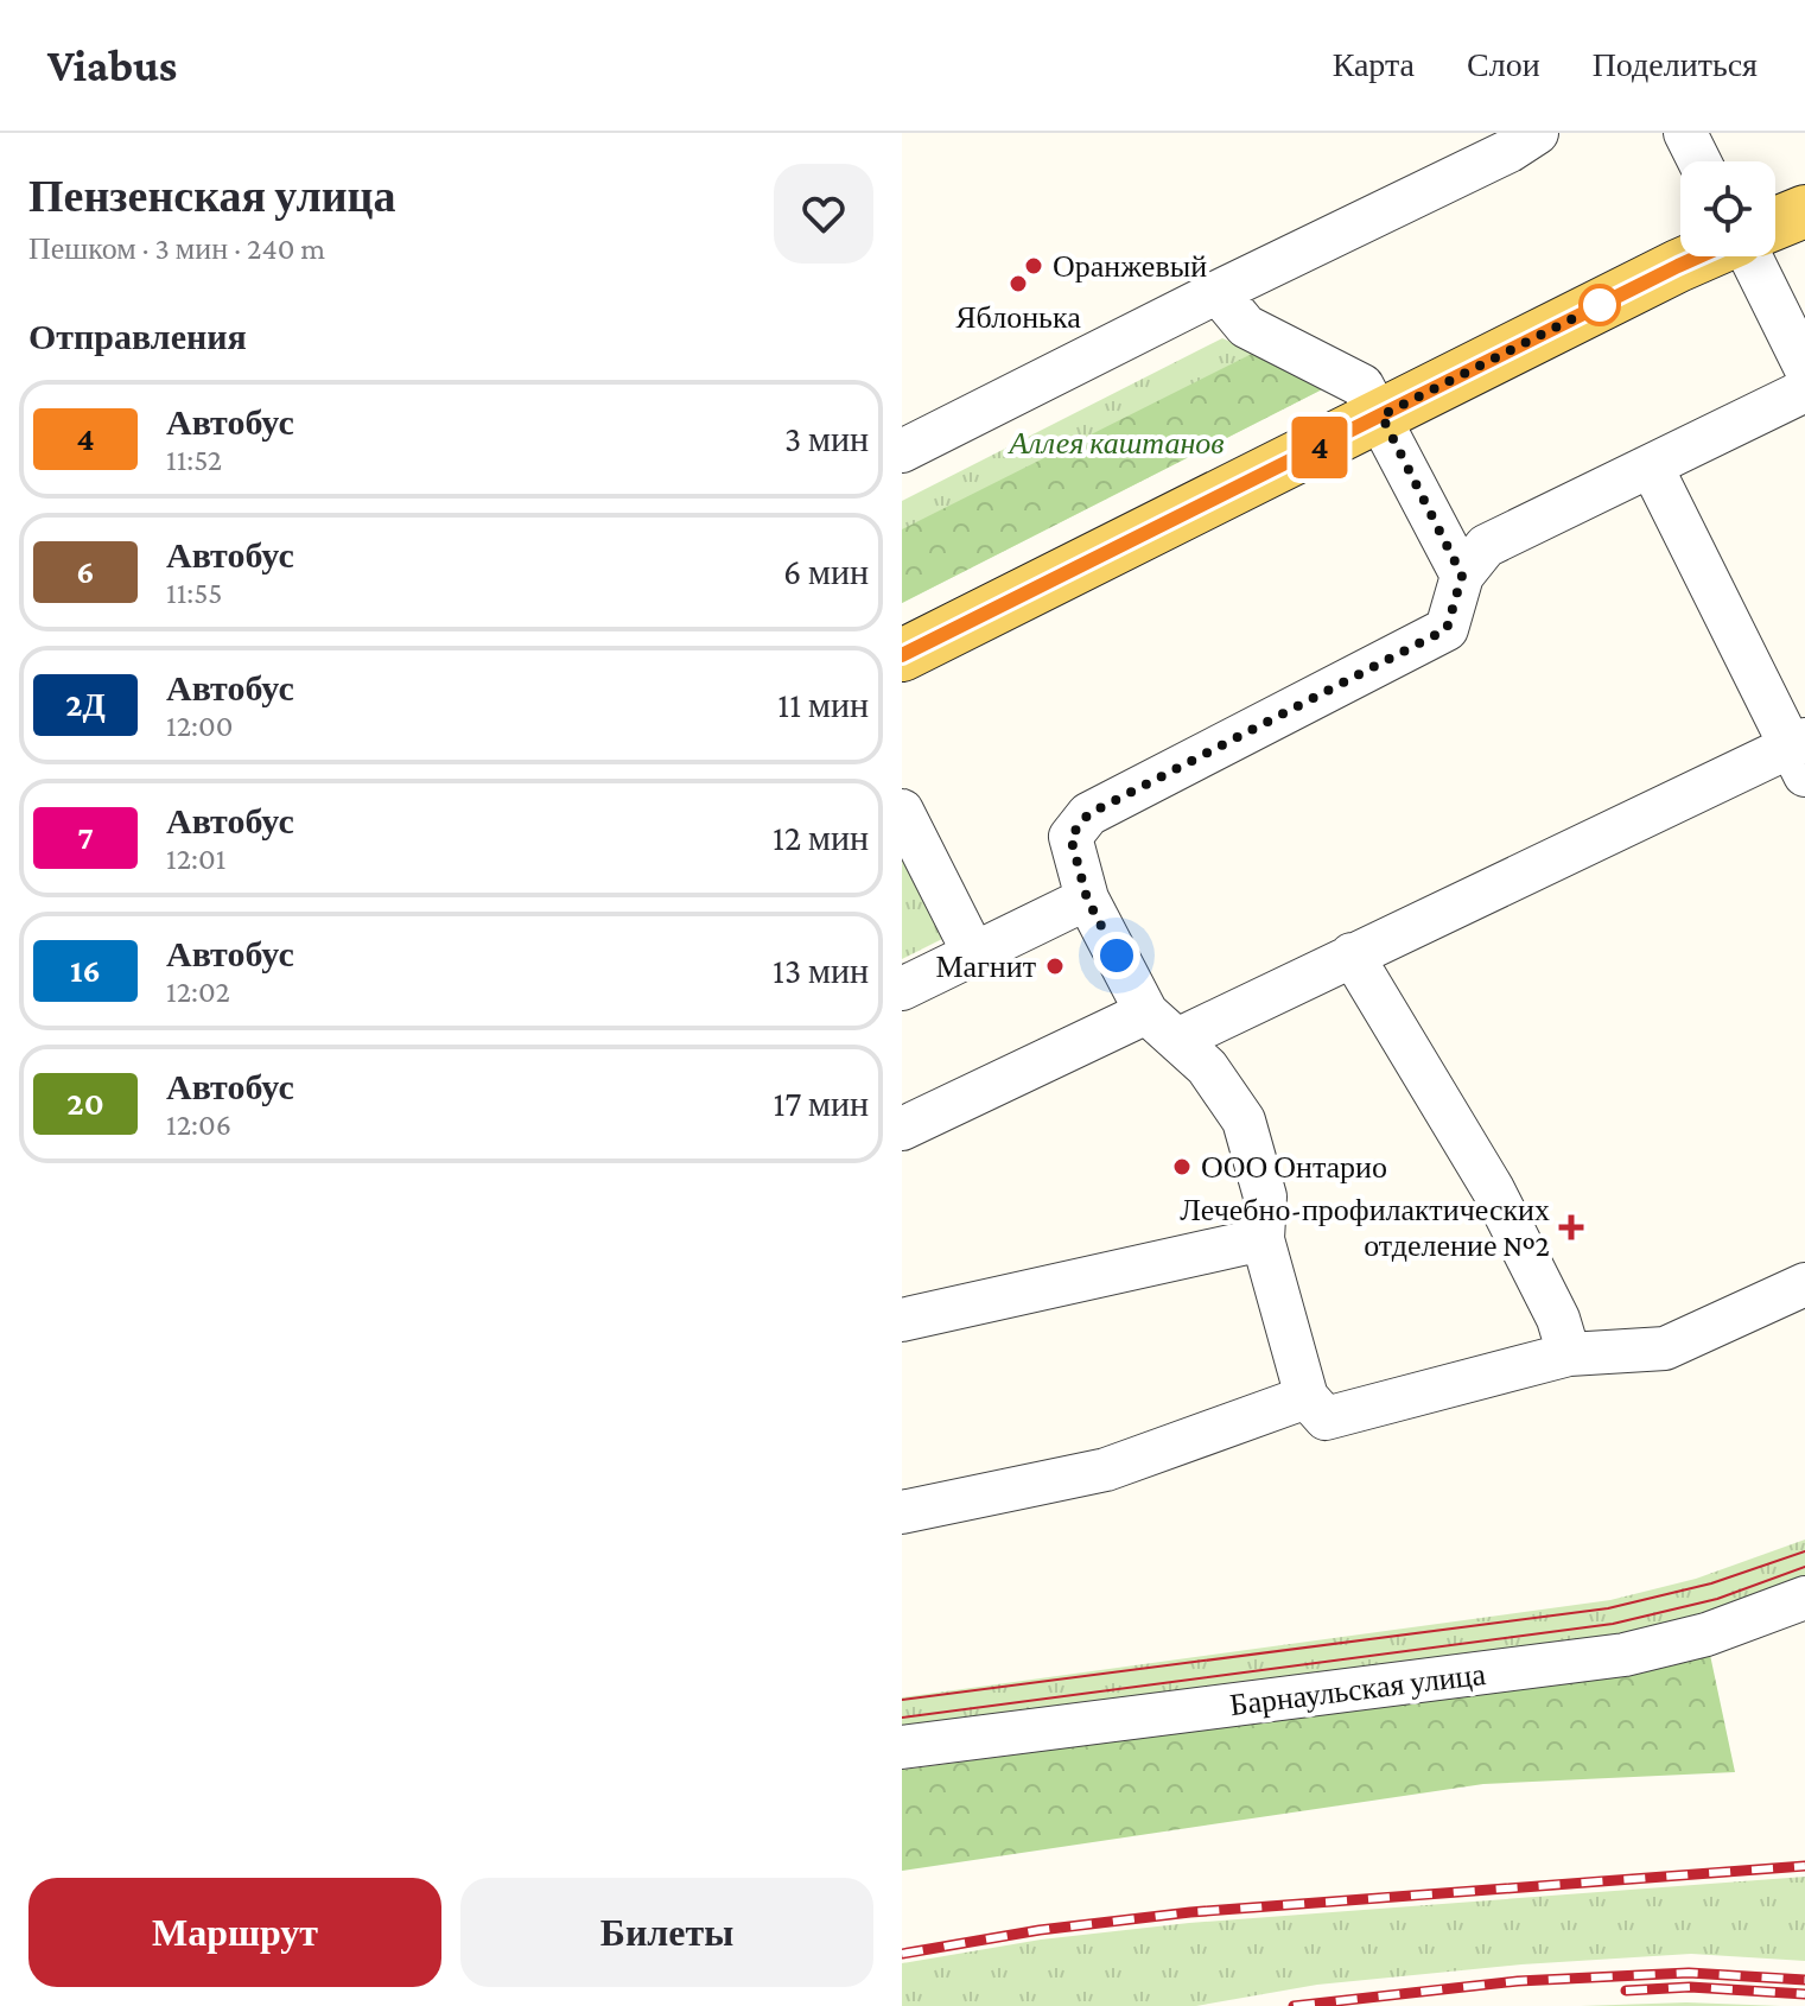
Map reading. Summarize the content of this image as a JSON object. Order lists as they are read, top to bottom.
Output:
{
  "streets": {
    "street": ["Барнаульская улица"]
  },
  "parks": ["Аллея каштанов"],
  "places": {
    "other": [
      "Оранжевый",
      "Яблонька",
      "Магнит",
      "ООО Онтарио"
    ],
    "health": ["Лечебно-профилактических отделение №2"]
  },
  "lines": ["bus line 4"],
  "page": {
    "header": "Viabus",
    "nav": ["Карта", "Слои", "Поделиться"],
    "heading": [
      ["Пензенская улица", "Пешком · 3 мин · 240 m"],
      "Отправления"
    ],
    "on_map": "4",
    "list": [
      {
        "mark": "4",
        "name": "Автобус",
        "note": "11:52",
        "value": "3 мин"
      },
      {
        "mark": "6",
        "name": "Автобус",
        "note": "11:55",
        "value": "6 мин"
      },
      {
        "mark": "2Д",
        "name": "Автобус",
        "note": "12:00",
        "value": "11 мин"
      },
      {
        "mark": "7",
        "name": "Автобус",
        "note": "12:01",
        "value": "12 мин"
      },
      {
        "mark": "16",
        "name": "Автобус",
        "note": "12:02",
        "value": "13 мин"
      },
      {
        "mark": "20",
        "name": "Автобус",
        "note": "12:06",
        "value": "17 мин"
      }
    ],
    "buttons": ["Маршрут", "Билеты"]
  }
}
